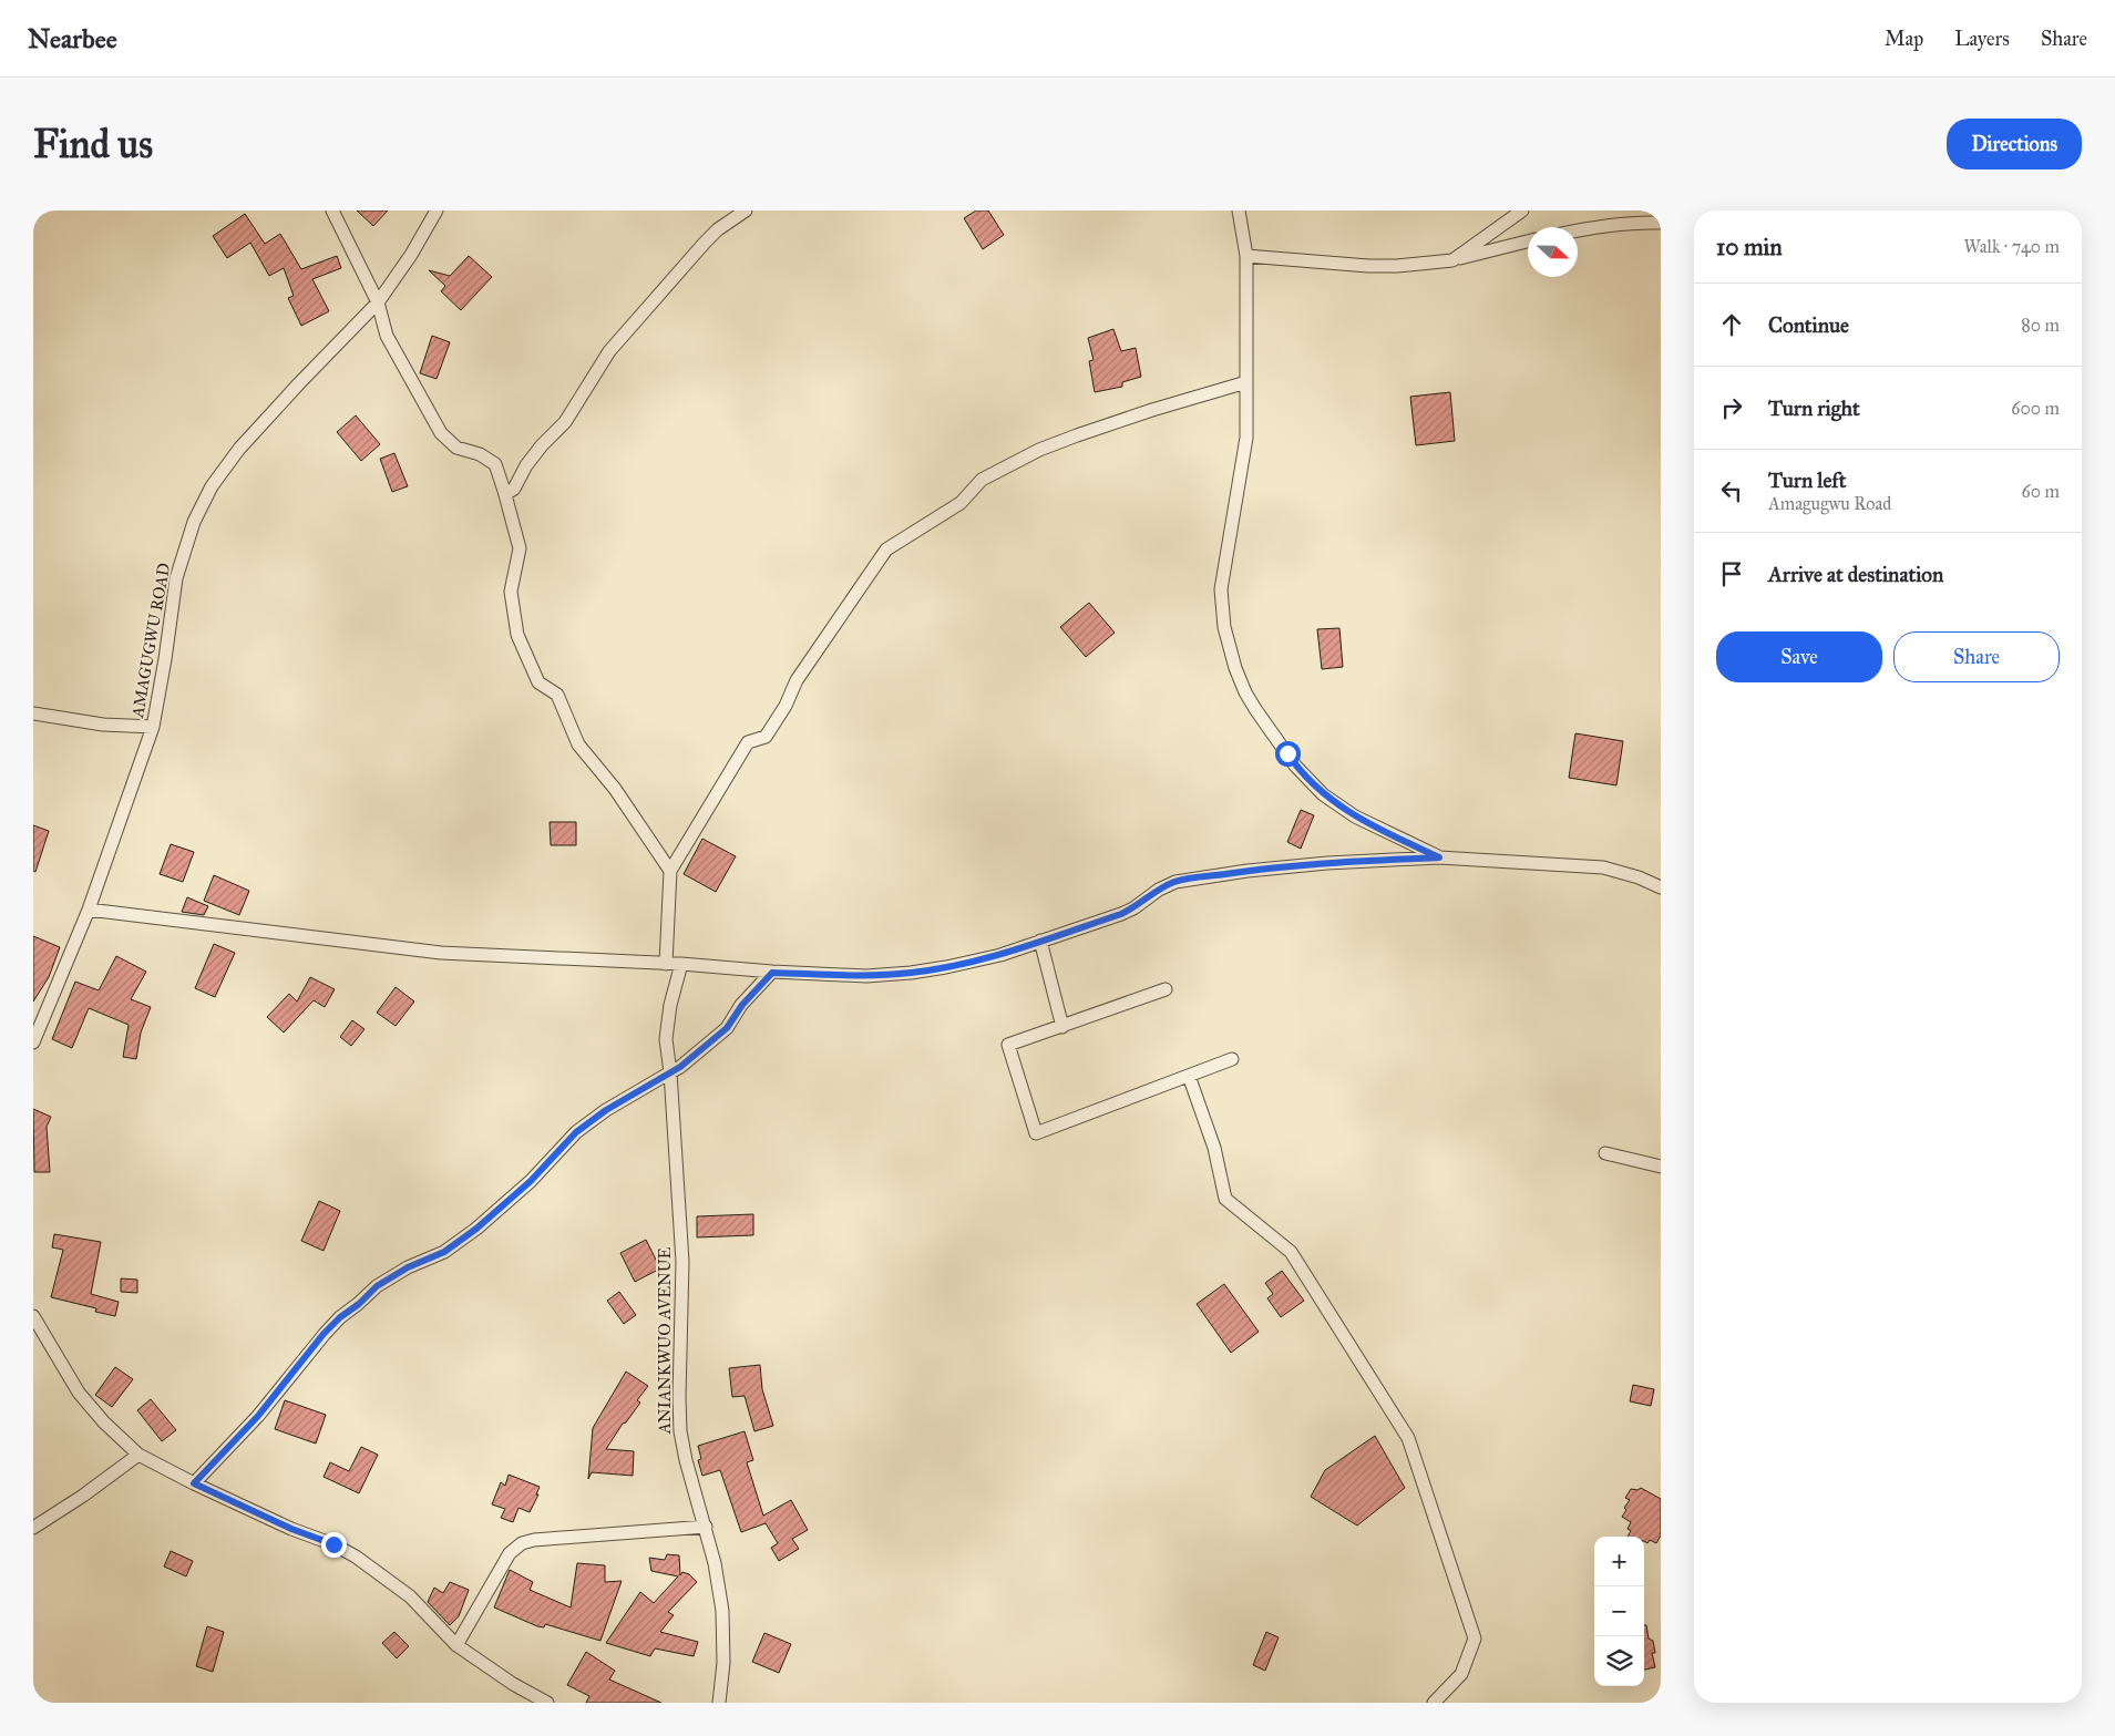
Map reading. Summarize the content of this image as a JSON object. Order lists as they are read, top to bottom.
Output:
{
  "streets": {
    "street": ["AMAGUGWU ROAD", "ANIANKWUO AVENUE"]
  },
  "north": "right",
  "page": {
    "header": "Nearbee",
    "nav": ["Map", "Layers", "Share"],
    "buttons": [
      "Directions",
      ["Save", "Share"]
    ],
    "title": "Find us",
    "heading": ["10 min", "Walk · 740 m"],
    "list": [
      ["Continue", "80 m"],
      ["Turn right", "600 m"],
      ["Turn left", "Amagugwu Road", "60 m"],
      "Arrive at destination"
    ],
    "map_buttons": ["+", "−"]
  }
}
